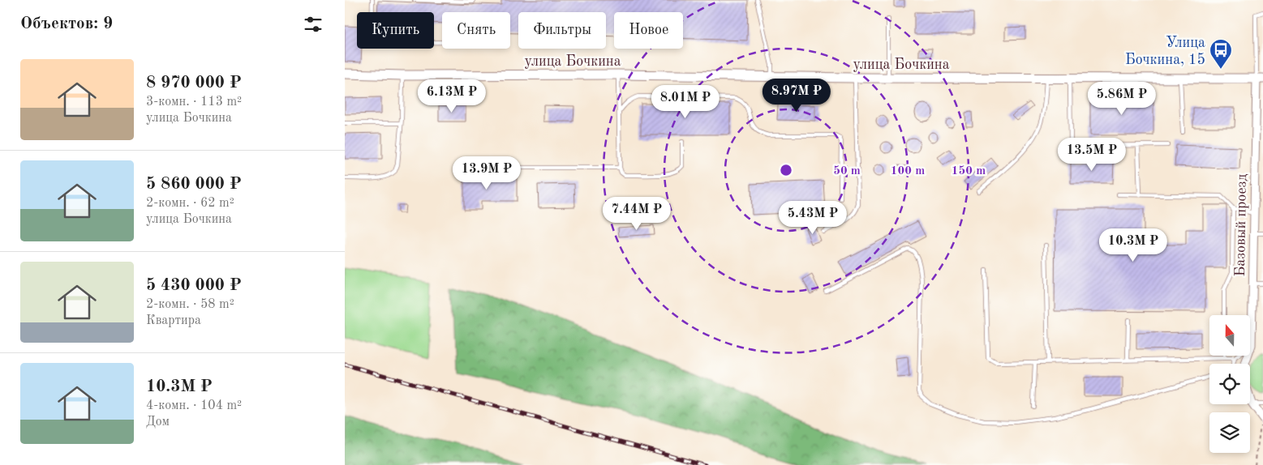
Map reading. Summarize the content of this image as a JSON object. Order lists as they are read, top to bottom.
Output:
{
  "streets": {
    "street": ["улица Бочкина", "Базовый проезд"]
  },
  "crossings": [
    ["улица Бочкина", "Базовый проезд"]
  ],
  "places": {
    "bus stop": ["Улица Бочкина, 15"]
  },
  "north": "top",
  "page": {
    "heading": "Объектов: 9",
    "chip": [
      "Купить",
      "Снять",
      "Фильтры",
      "Новое"
    ],
    "list": [
      {
        "name": "8 970 000 ₽",
        "note": "3-комн. · 113 m² · улица Бочкина"
      },
      {
        "name": "5 860 000 ₽",
        "note": "2-комн. · 62 m² · улица Бочкина"
      },
      {
        "name": "5 430 000 ₽",
        "note": "2-комн. · 58 m² · Квартира"
      },
      {
        "name": "10.3M ₽",
        "note": "4-комн. · 104 m² · Дом"
      }
    ],
    "price": [
      "8.97M ₽",
      "6.13M ₽",
      "5.86M ₽",
      "8.01M ₽",
      "13.5M ₽",
      "13.9M ₽",
      "7.44M ₽",
      "5.43M ₽",
      "10.3M ₽"
    ]
  },
  "rings": ["50 m", "100 m", "150 m"]
}
